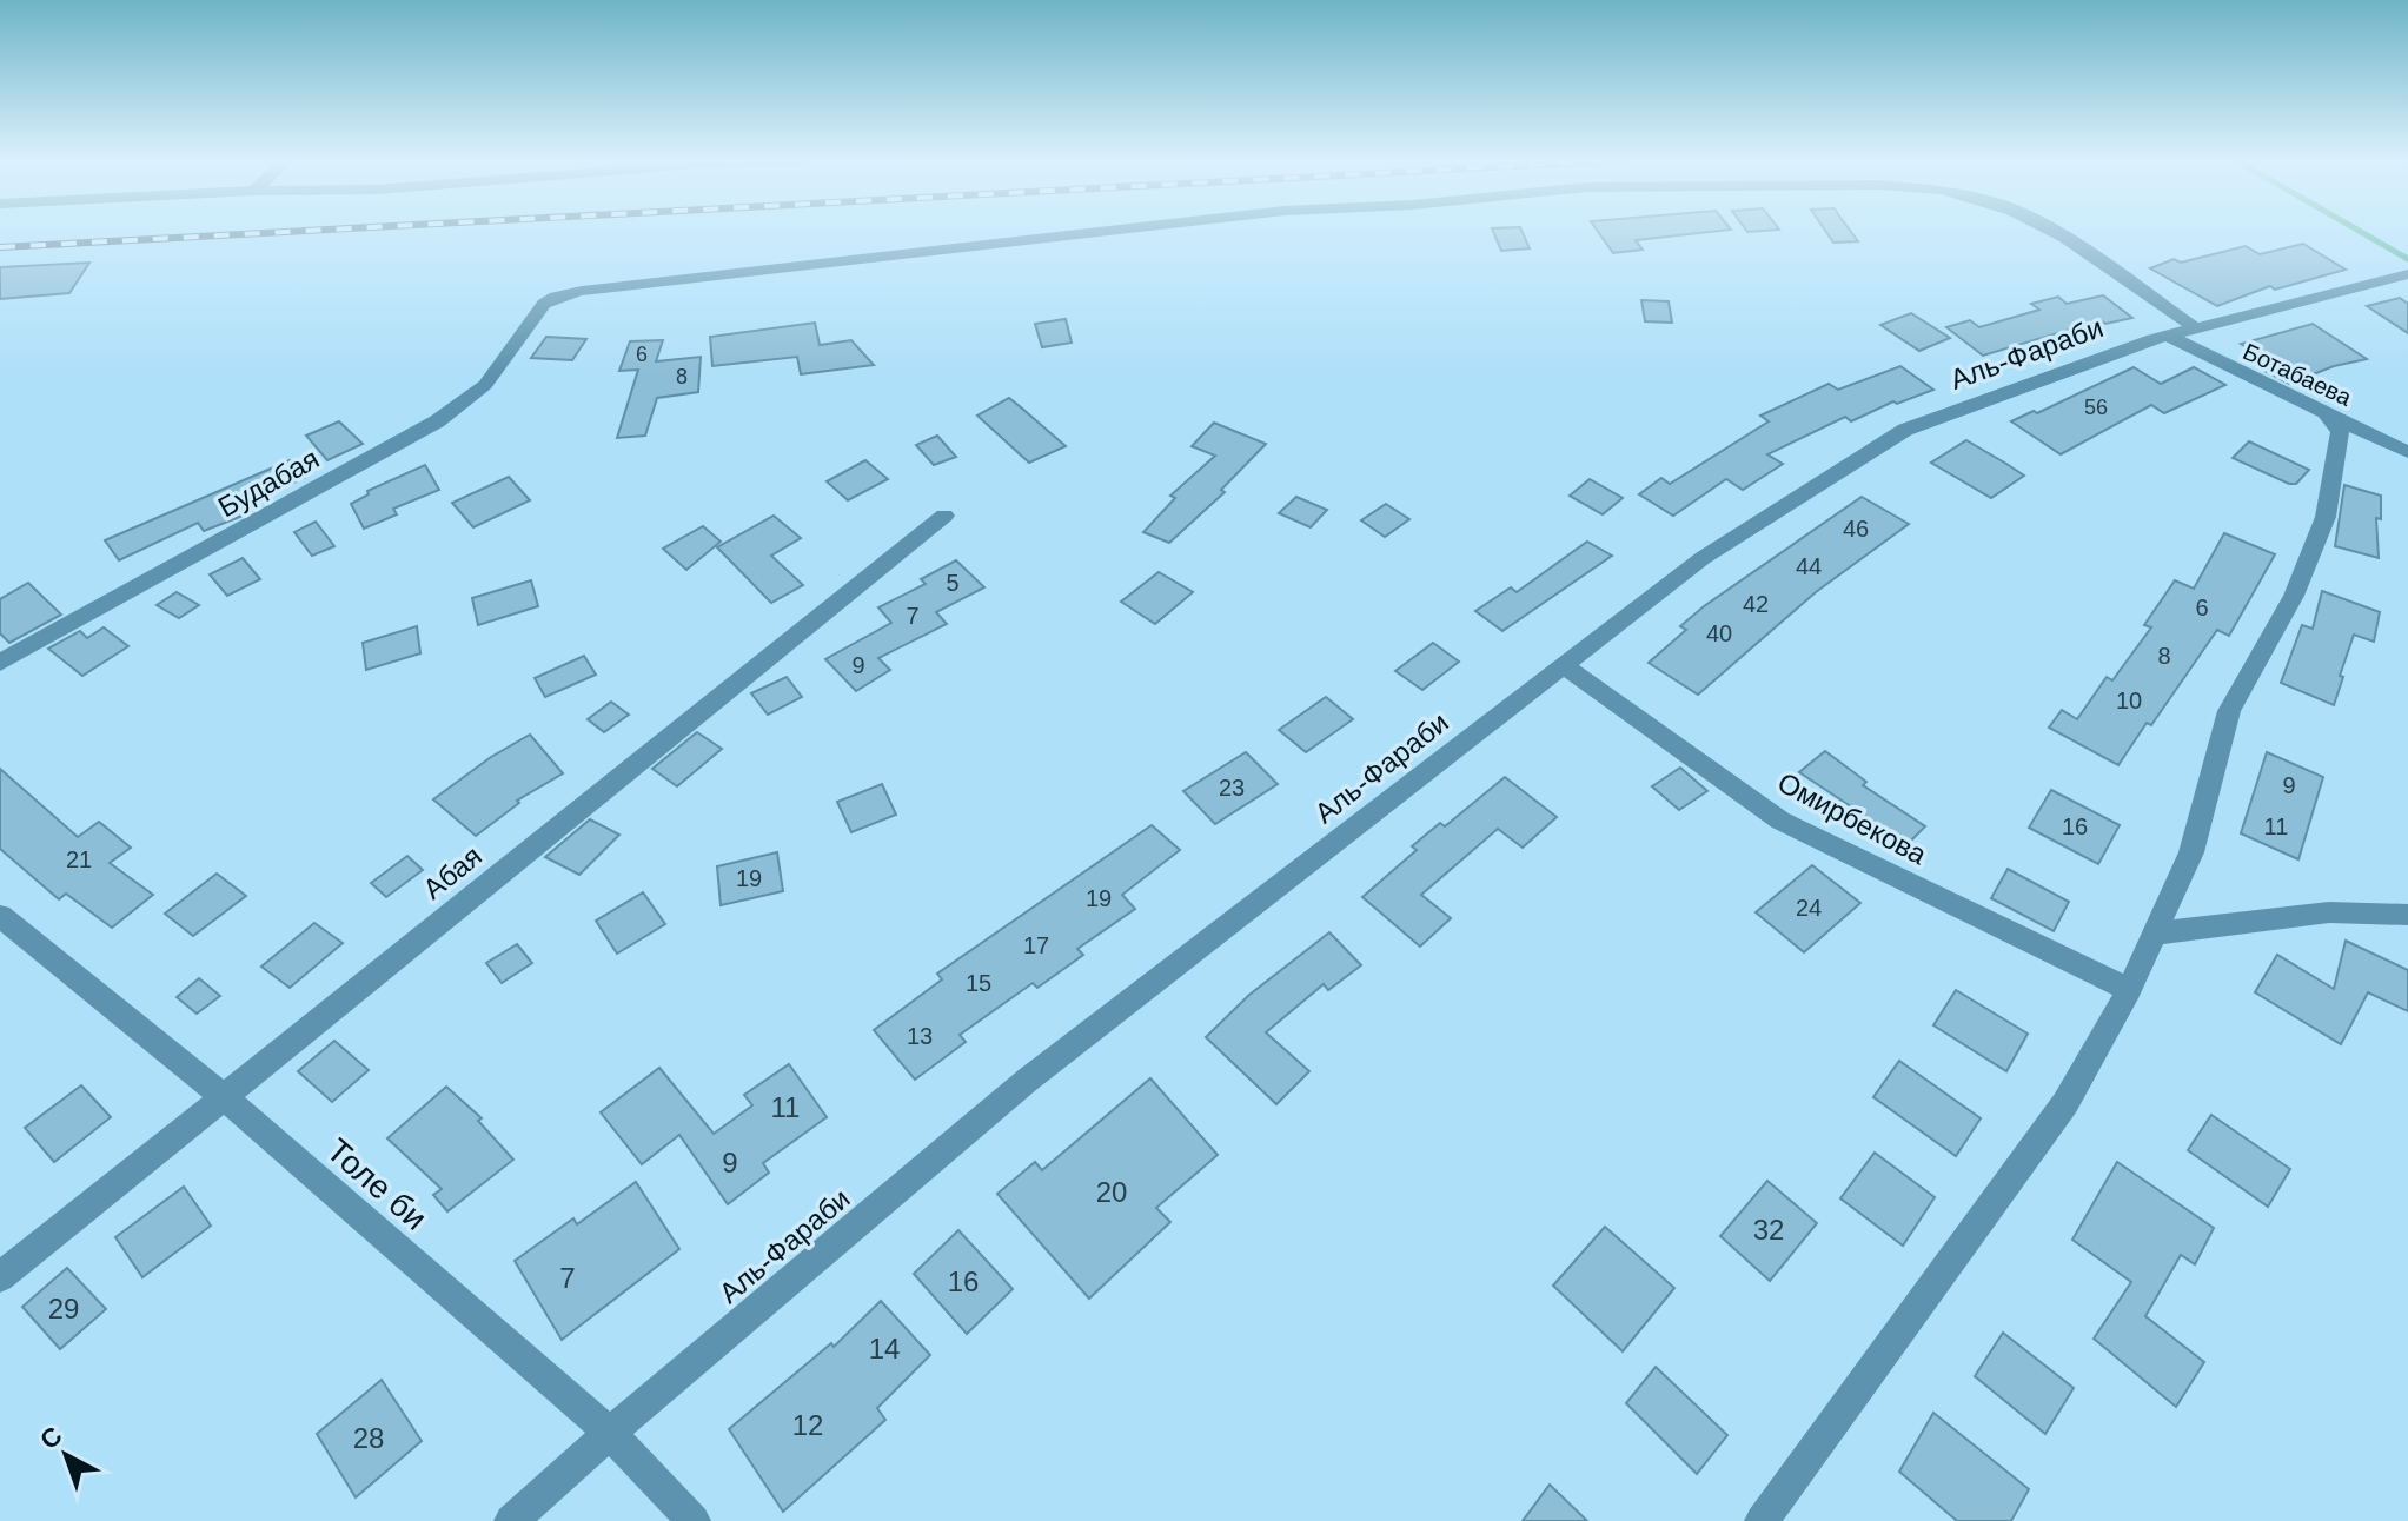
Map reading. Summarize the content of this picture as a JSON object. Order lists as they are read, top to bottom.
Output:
{
  "streets": {
    "street": [
      "Аль-Фараби",
      "Ботабаева",
      "Будабая",
      "Омирбекова",
      "Абая",
      "Толе би"
    ]
  },
  "crossings": [
    ["Аль-Фараби", "Ботабаева"],
    ["Аль-Фараби", "Омирбекова"],
    ["Аль-Фараби", "Толе би"],
    ["Абая", "Толе би"]
  ],
  "house_numbers": [
    "6",
    "8",
    "56",
    "46",
    "44",
    "5",
    "42",
    "6",
    "7",
    "40",
    "8",
    "9",
    "10",
    "9",
    "23",
    "16",
    "11",
    "21",
    "19",
    "19",
    "24",
    "17",
    "15",
    "13",
    "11",
    "9",
    "20",
    "32",
    "7",
    "16",
    "29",
    "14",
    "12",
    "28"
  ],
  "north": "top left"
}
